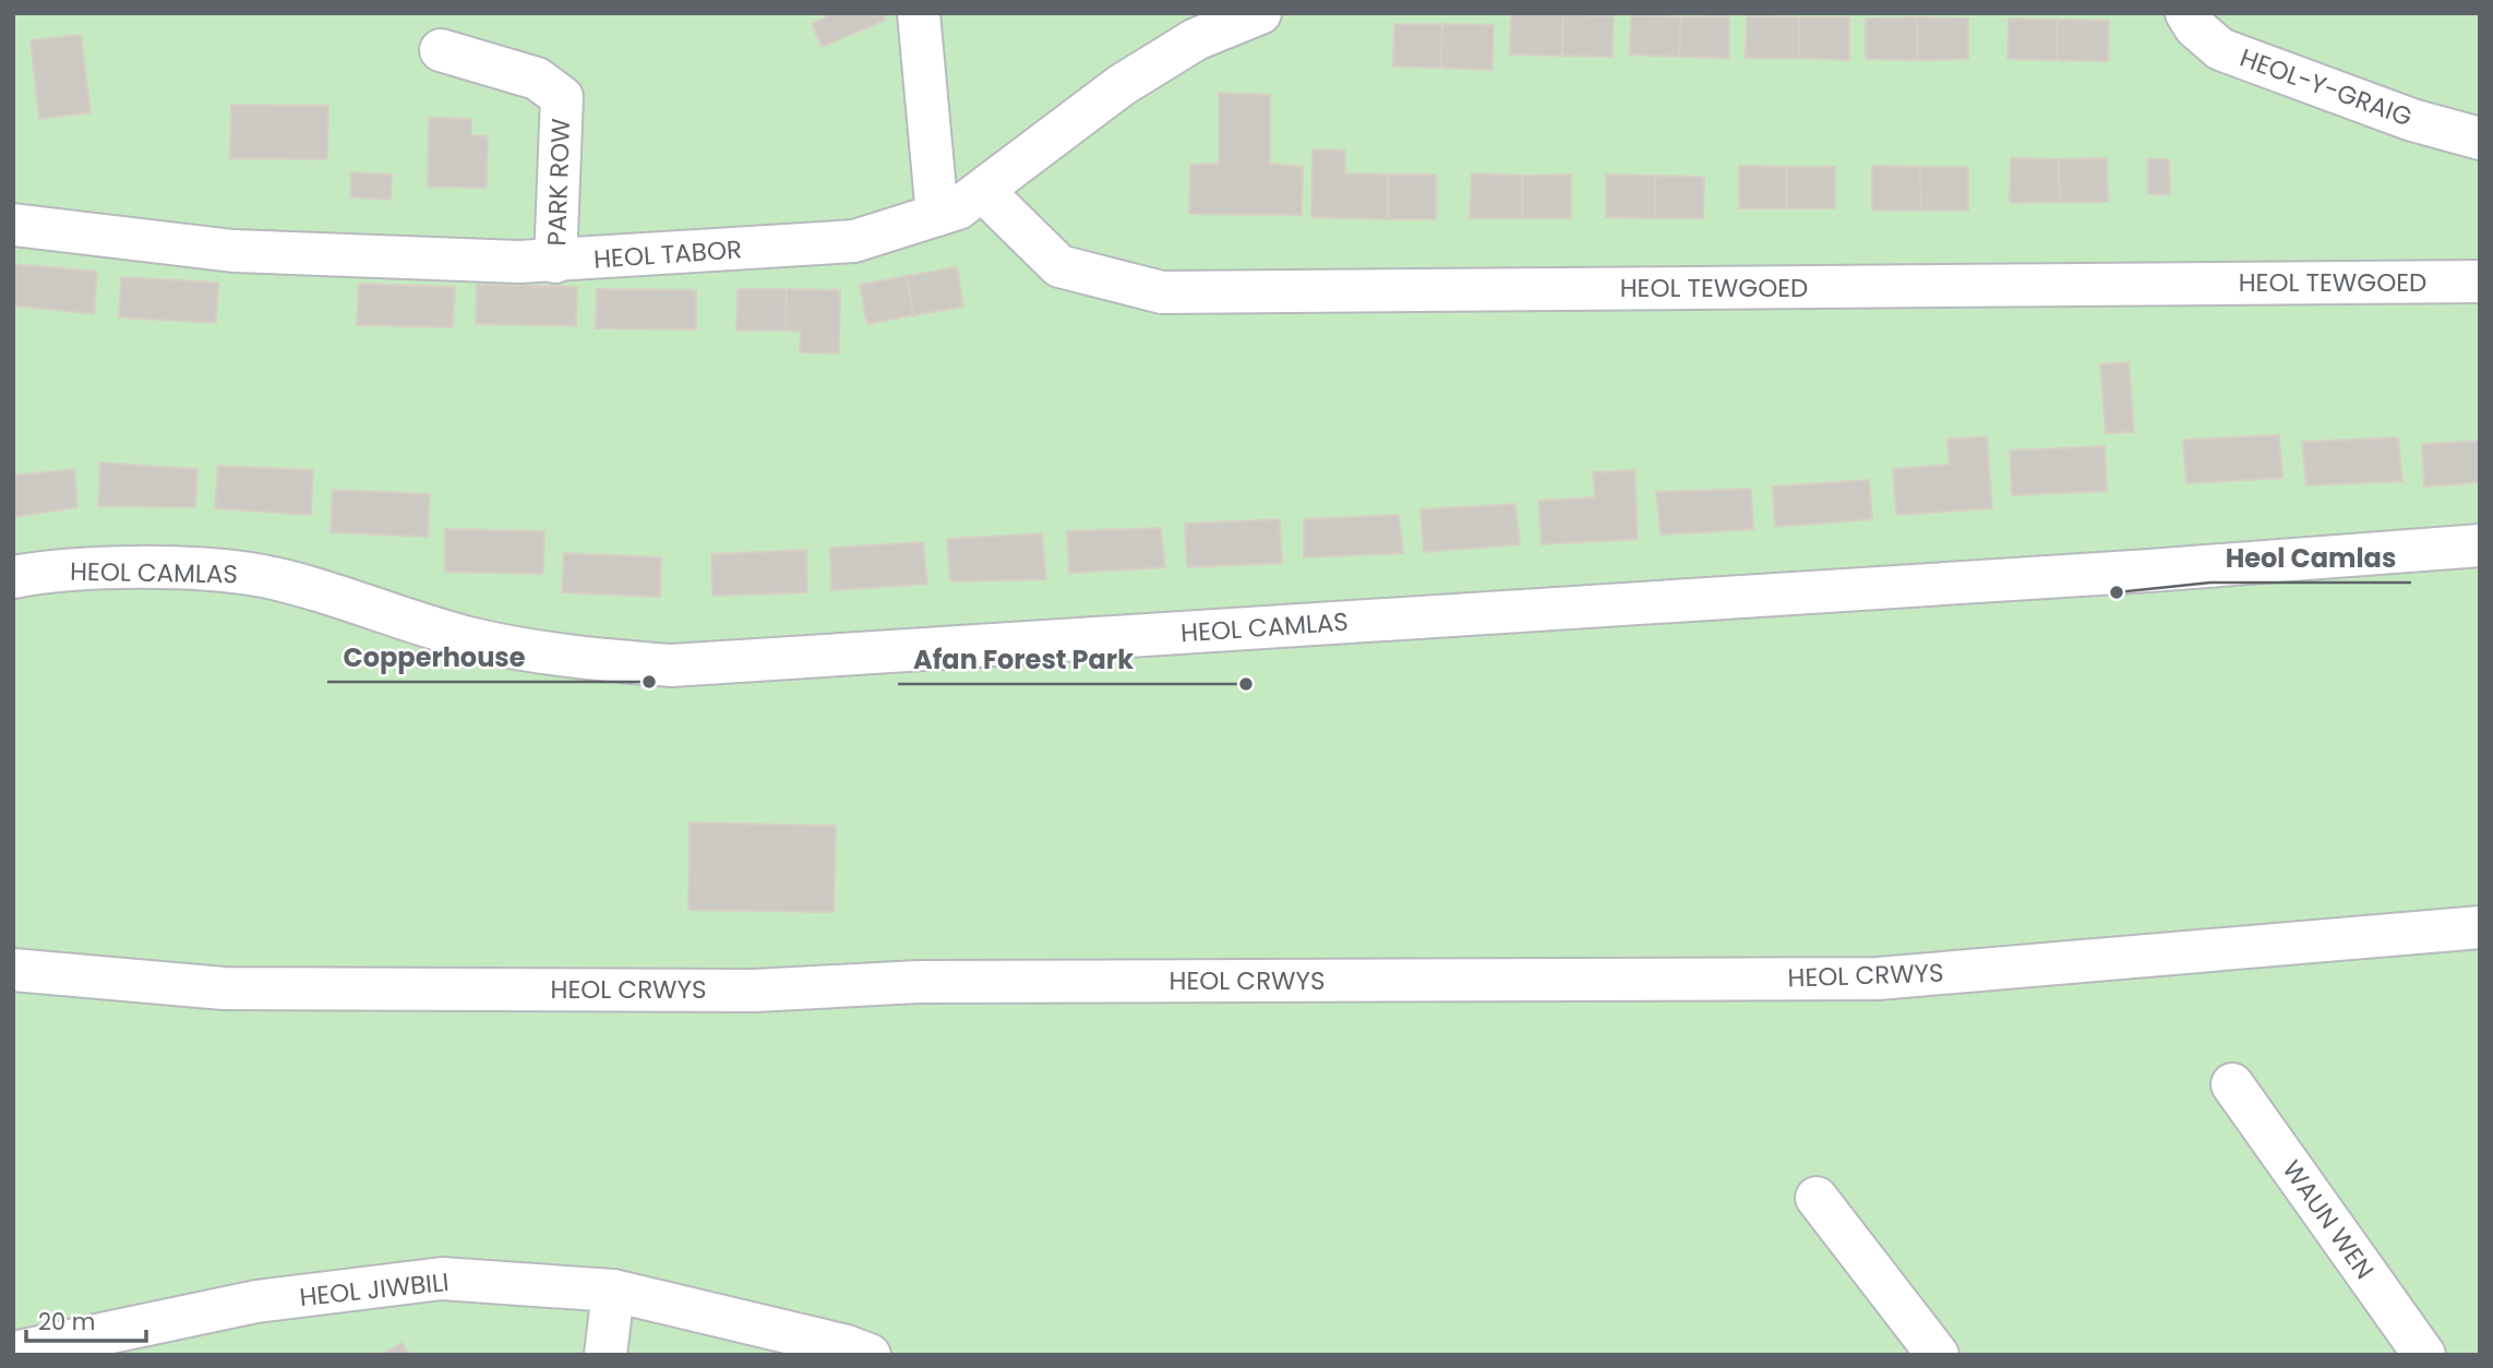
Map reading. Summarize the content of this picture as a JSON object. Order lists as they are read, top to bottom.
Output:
{
  "streets": {
    "street": [
      "HEOL-Y-GRAIG",
      "PARK ROW",
      "HEOL TABOR",
      "HEOL TEWGOED",
      "HEOL CAMLAS",
      "HEOL CRWYS",
      "WAUN WEN",
      "HEOL JIWBILI"
    ]
  },
  "crossings": [
    ["PARK ROW", "HEOL TABOR"],
    ["HEOL TABOR", "HEOL TEWGOED"]
  ],
  "places": ["Heol Camlas", "Copperhouse", "Afan Forest Park"],
  "scale_bar": "20 m"
}
